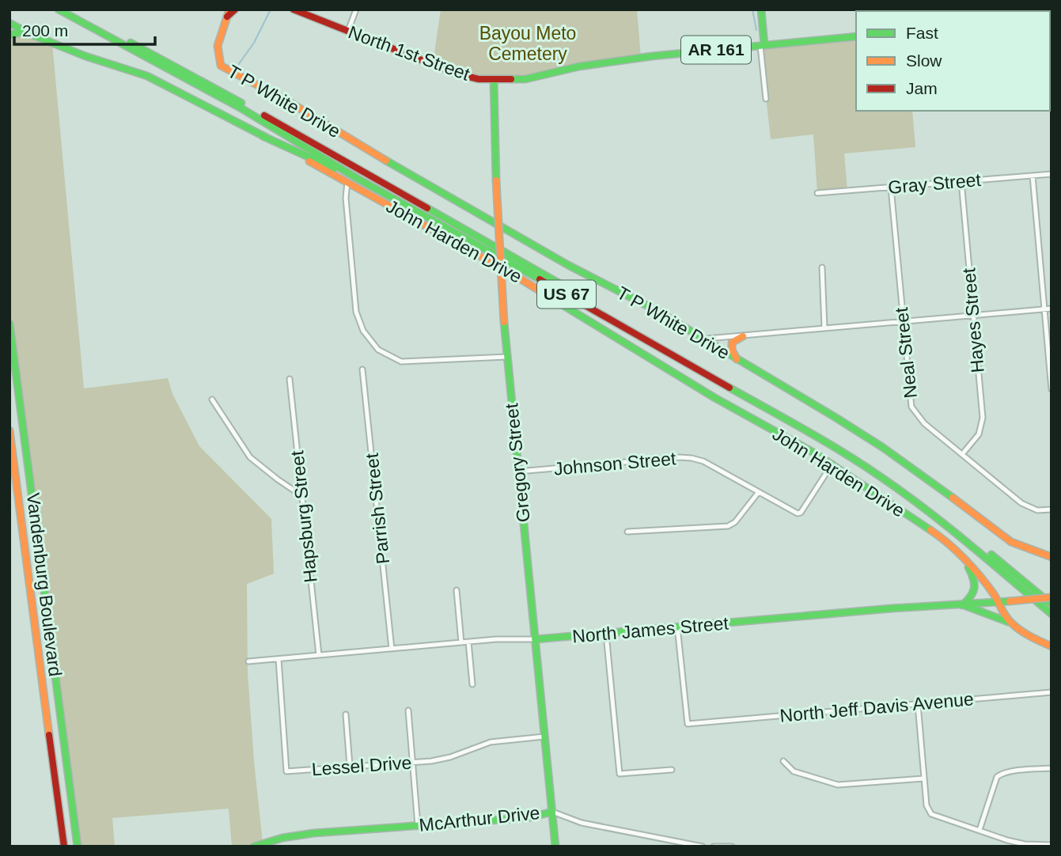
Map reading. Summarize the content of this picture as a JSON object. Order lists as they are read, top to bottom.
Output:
{
  "streets": {
    "main road": [
      "AR 161",
      "North 1st Street",
      "T P White Drive",
      "John Harden Drive",
      "US 67",
      "Gregory Street",
      "Vandenburg Boulevard",
      "North James Street",
      "McArthur Drive"
    ],
    "street": [
      "Gray Street",
      "Hayes Street",
      "Neal Street",
      "Johnson Street",
      "Parrish Street",
      "Hapsburg Street",
      "North Jeff Davis Avenue",
      "Lessel Drive"
    ]
  },
  "crossings": [
    ["North 1st Street", "Gregory Street"],
    ["Gray Street", "Hayes Street"],
    ["Gray Street", "Neal Street"],
    ["John Harden Drive", "Johnson Street"],
    ["John Harden Drive", "North James Street"],
    ["Hayes Street", "Neal Street"],
    ["Gregory Street", "Johnson Street"],
    ["Gregory Street", "North James Street"],
    ["Gregory Street", "Lessel Drive"],
    ["Gregory Street", "McArthur Drive"],
    ["Parrish Street", "North James Street"],
    ["Hapsburg Street", "North James Street"],
    ["North James Street", "North Jeff Davis Avenue"],
    ["North James Street", "Lessel Drive"]
  ],
  "parks": ["Bayou Meto Cemetery"],
  "legend": ["Fast", "Slow", "Jam"],
  "scale_bar": "200 m"
}
